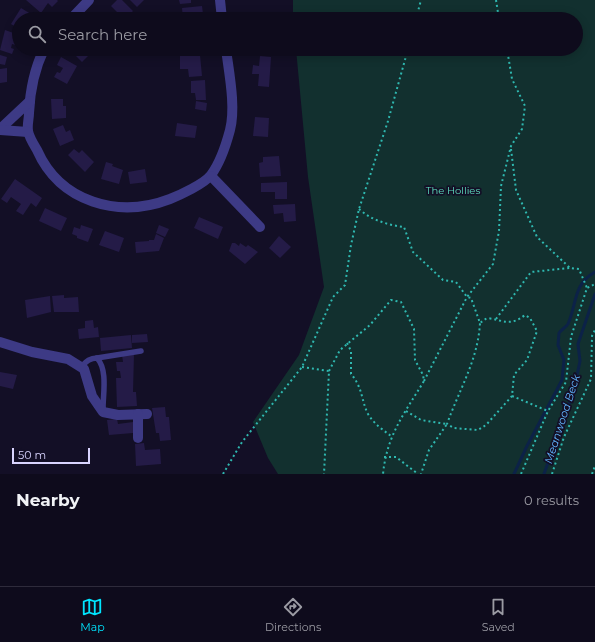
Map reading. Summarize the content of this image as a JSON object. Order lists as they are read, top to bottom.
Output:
{
  "water": ["Meanwood Beck"],
  "parks": ["The Hollies"],
  "scale_bar": "50 m",
  "page": {
    "search": "Search here",
    "scale": "50 m",
    "heading": ["Nearby", "0 results"],
    "nav": ["Map", "Directions", "Saved"]
  }
}
